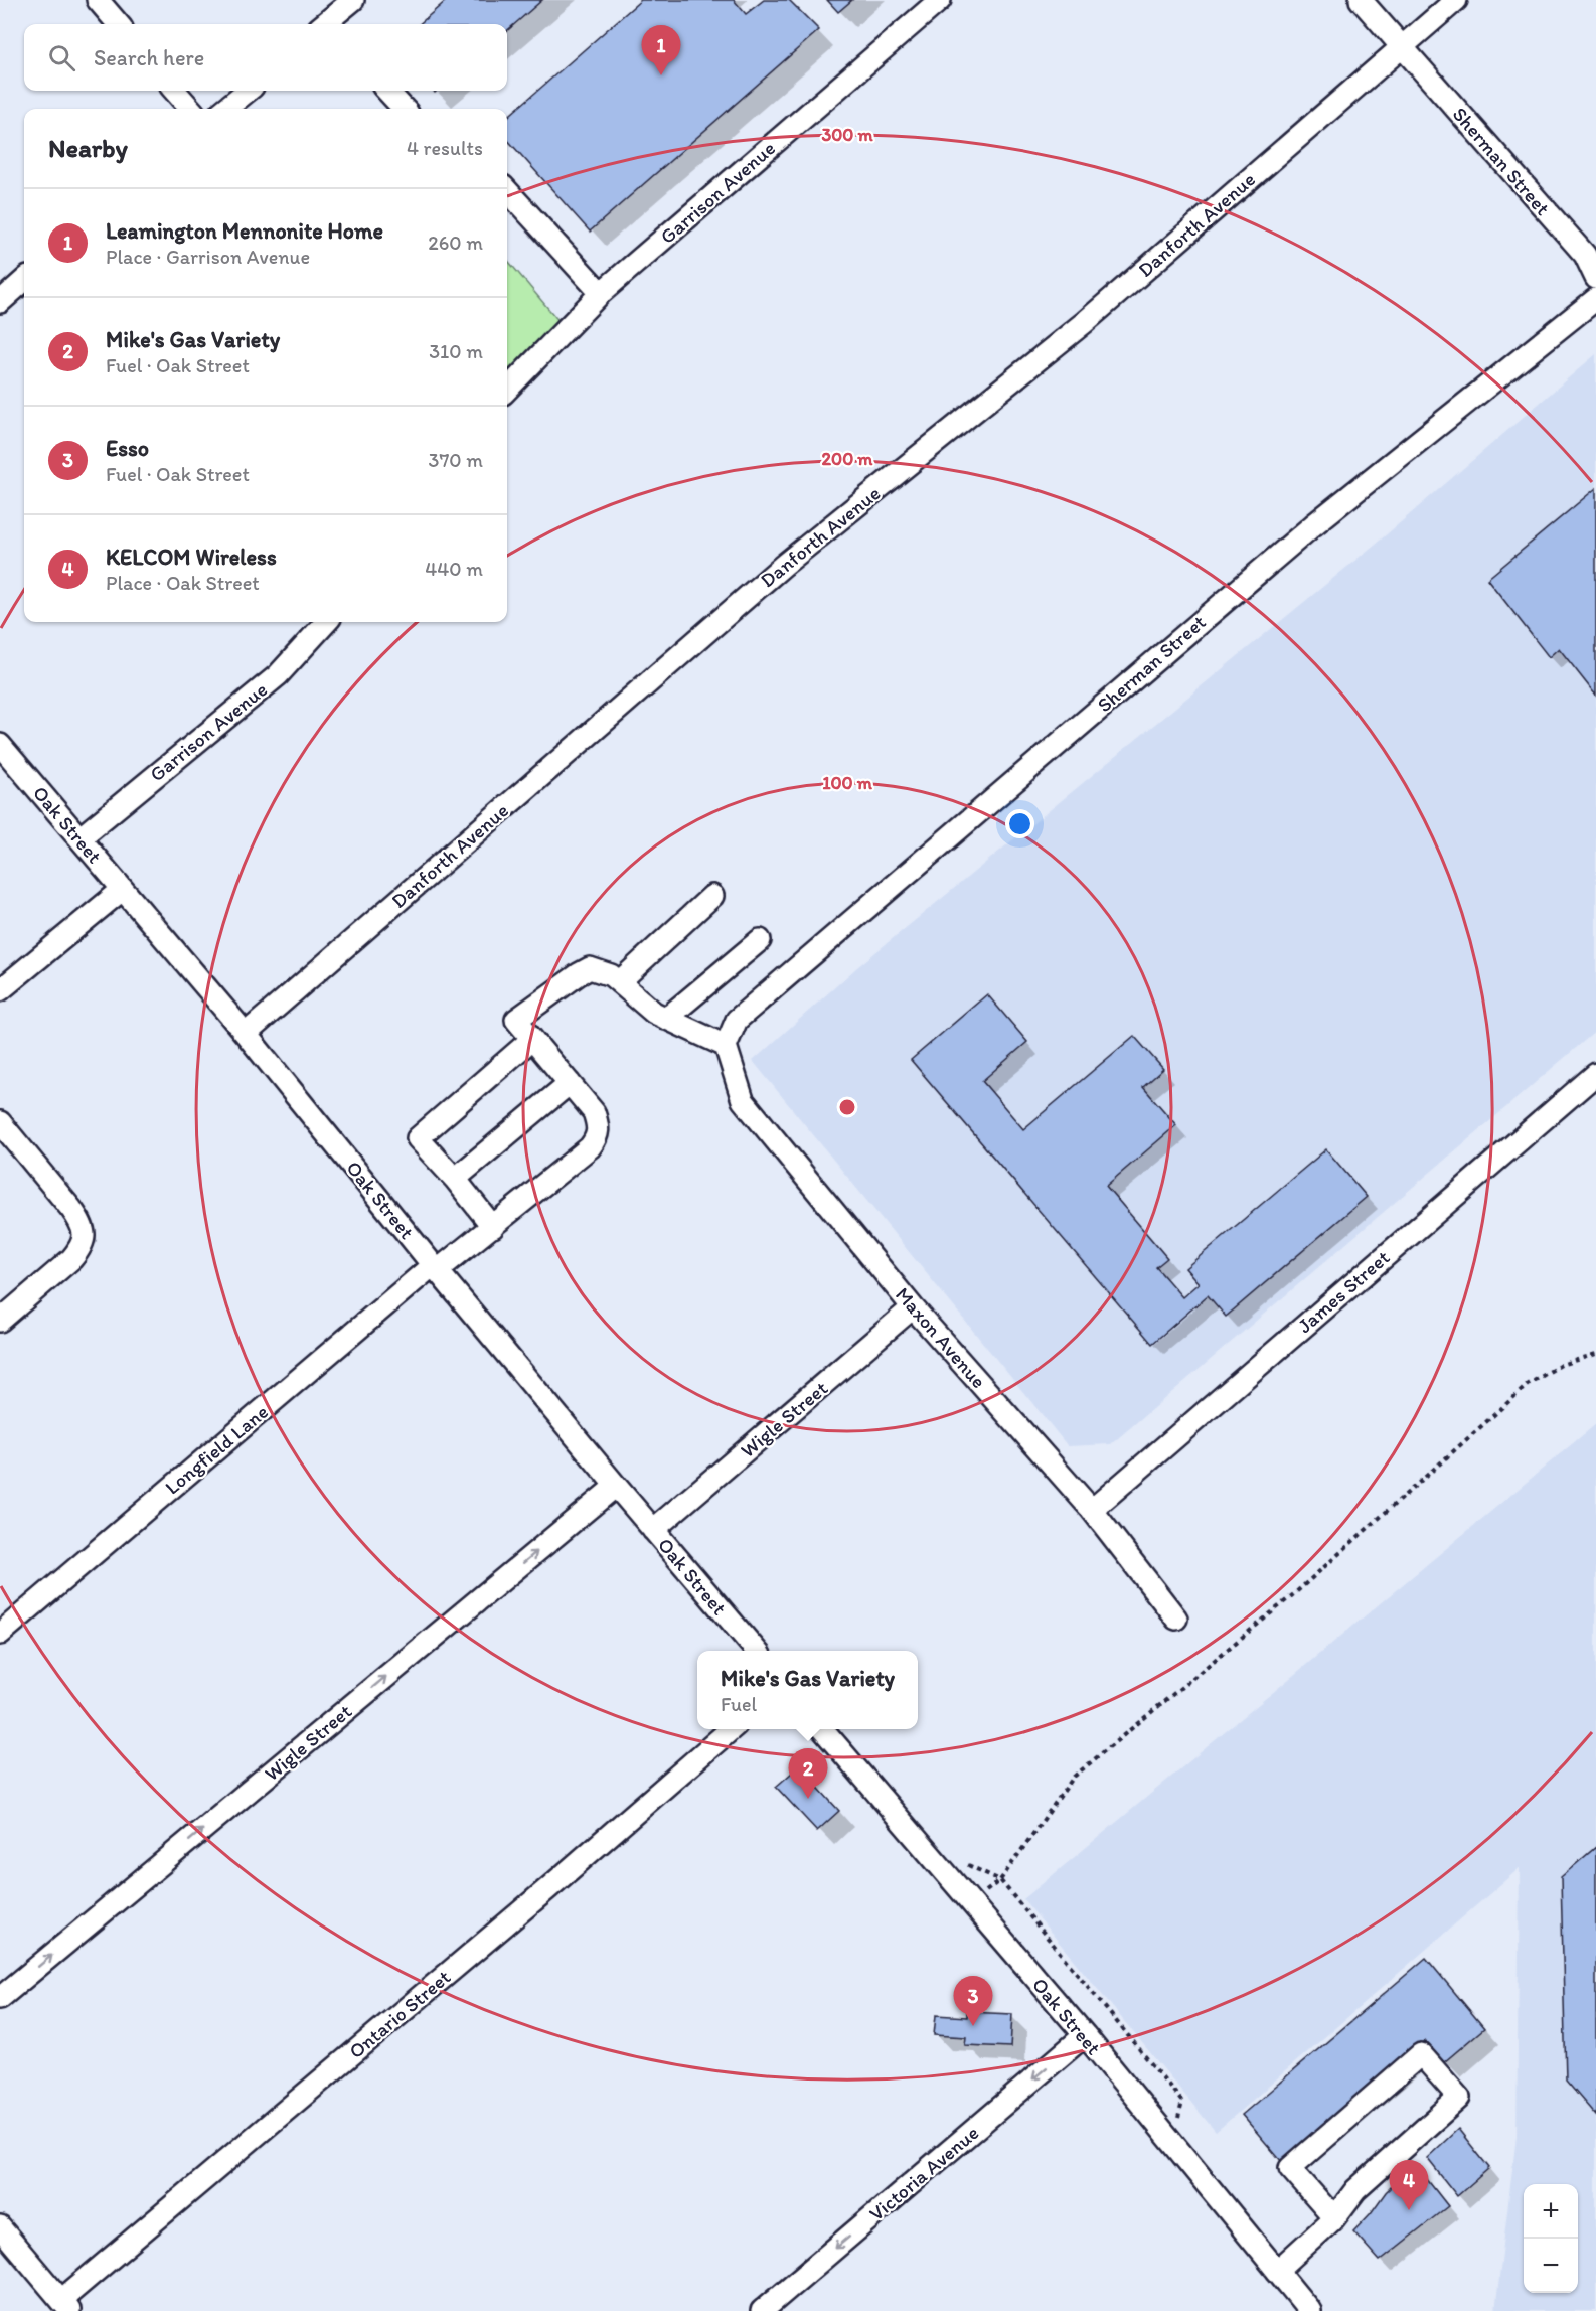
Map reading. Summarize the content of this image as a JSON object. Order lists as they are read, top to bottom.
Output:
{
  "streets": {
    "street": [
      "Sherman Street",
      "Garrison Avenue",
      "Danforth Avenue",
      "Oak Street",
      "James Street",
      "Maxon Avenue",
      "Wigle Street",
      "Longfield Lane",
      "Ontario Street",
      "Victoria Avenue"
    ]
  },
  "crossings": [
    ["Sherman Street", "Danforth Avenue"],
    ["Sherman Street", "Maxon Avenue"],
    ["Garrison Avenue", "Oak Street"],
    ["Danforth Avenue", "Oak Street"],
    ["Oak Street", "Wigle Street"],
    ["Oak Street", "Longfield Lane"],
    ["Oak Street", "Victoria Avenue"],
    ["James Street", "Maxon Avenue"],
    ["Maxon Avenue", "Wigle Street"]
  ],
  "one_way": ["Wigle Street", "Victoria Avenue"],
  "page": {
    "search": "Search here",
    "pins": [
      "1",
      "2",
      "3",
      "4"
    ],
    "heading": ["Nearby", "4 results"],
    "list": [
      {
        "mark": "1",
        "name": "Leamington Mennonite Home",
        "note": "Place · Garrison Avenue",
        "value": "260 m"
      },
      {
        "mark": "2",
        "name": "Mike's Gas Variety",
        "note": "Fuel · Oak Street",
        "value": "310 m"
      },
      {
        "mark": "3",
        "name": "Esso",
        "note": "Fuel · Oak Street",
        "value": "370 m"
      },
      {
        "mark": "4",
        "name": "KELCOM Wireless",
        "note": "Place · Oak Street",
        "value": "440 m"
      }
    ],
    "popup": ["Mike's Gas Variety", "Fuel"],
    "map_buttons": ["+", "−"]
  },
  "rings": ["300 m", "200 m", "100 m"]
}
